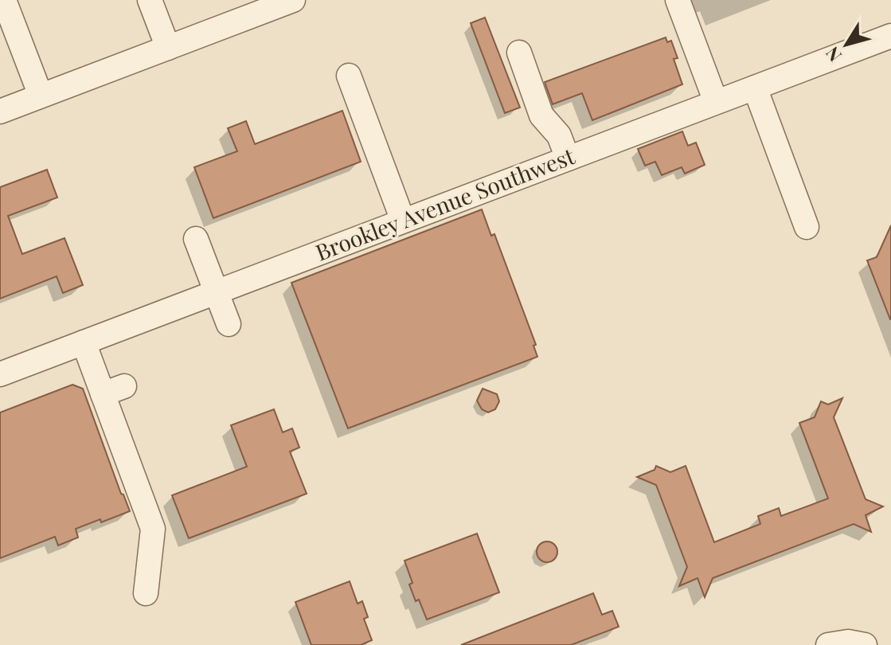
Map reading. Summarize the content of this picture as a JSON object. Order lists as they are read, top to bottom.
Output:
{
  "streets": {
    "street": ["Brookley Avenue Southwest"]
  },
  "north": "bottom left"
}
